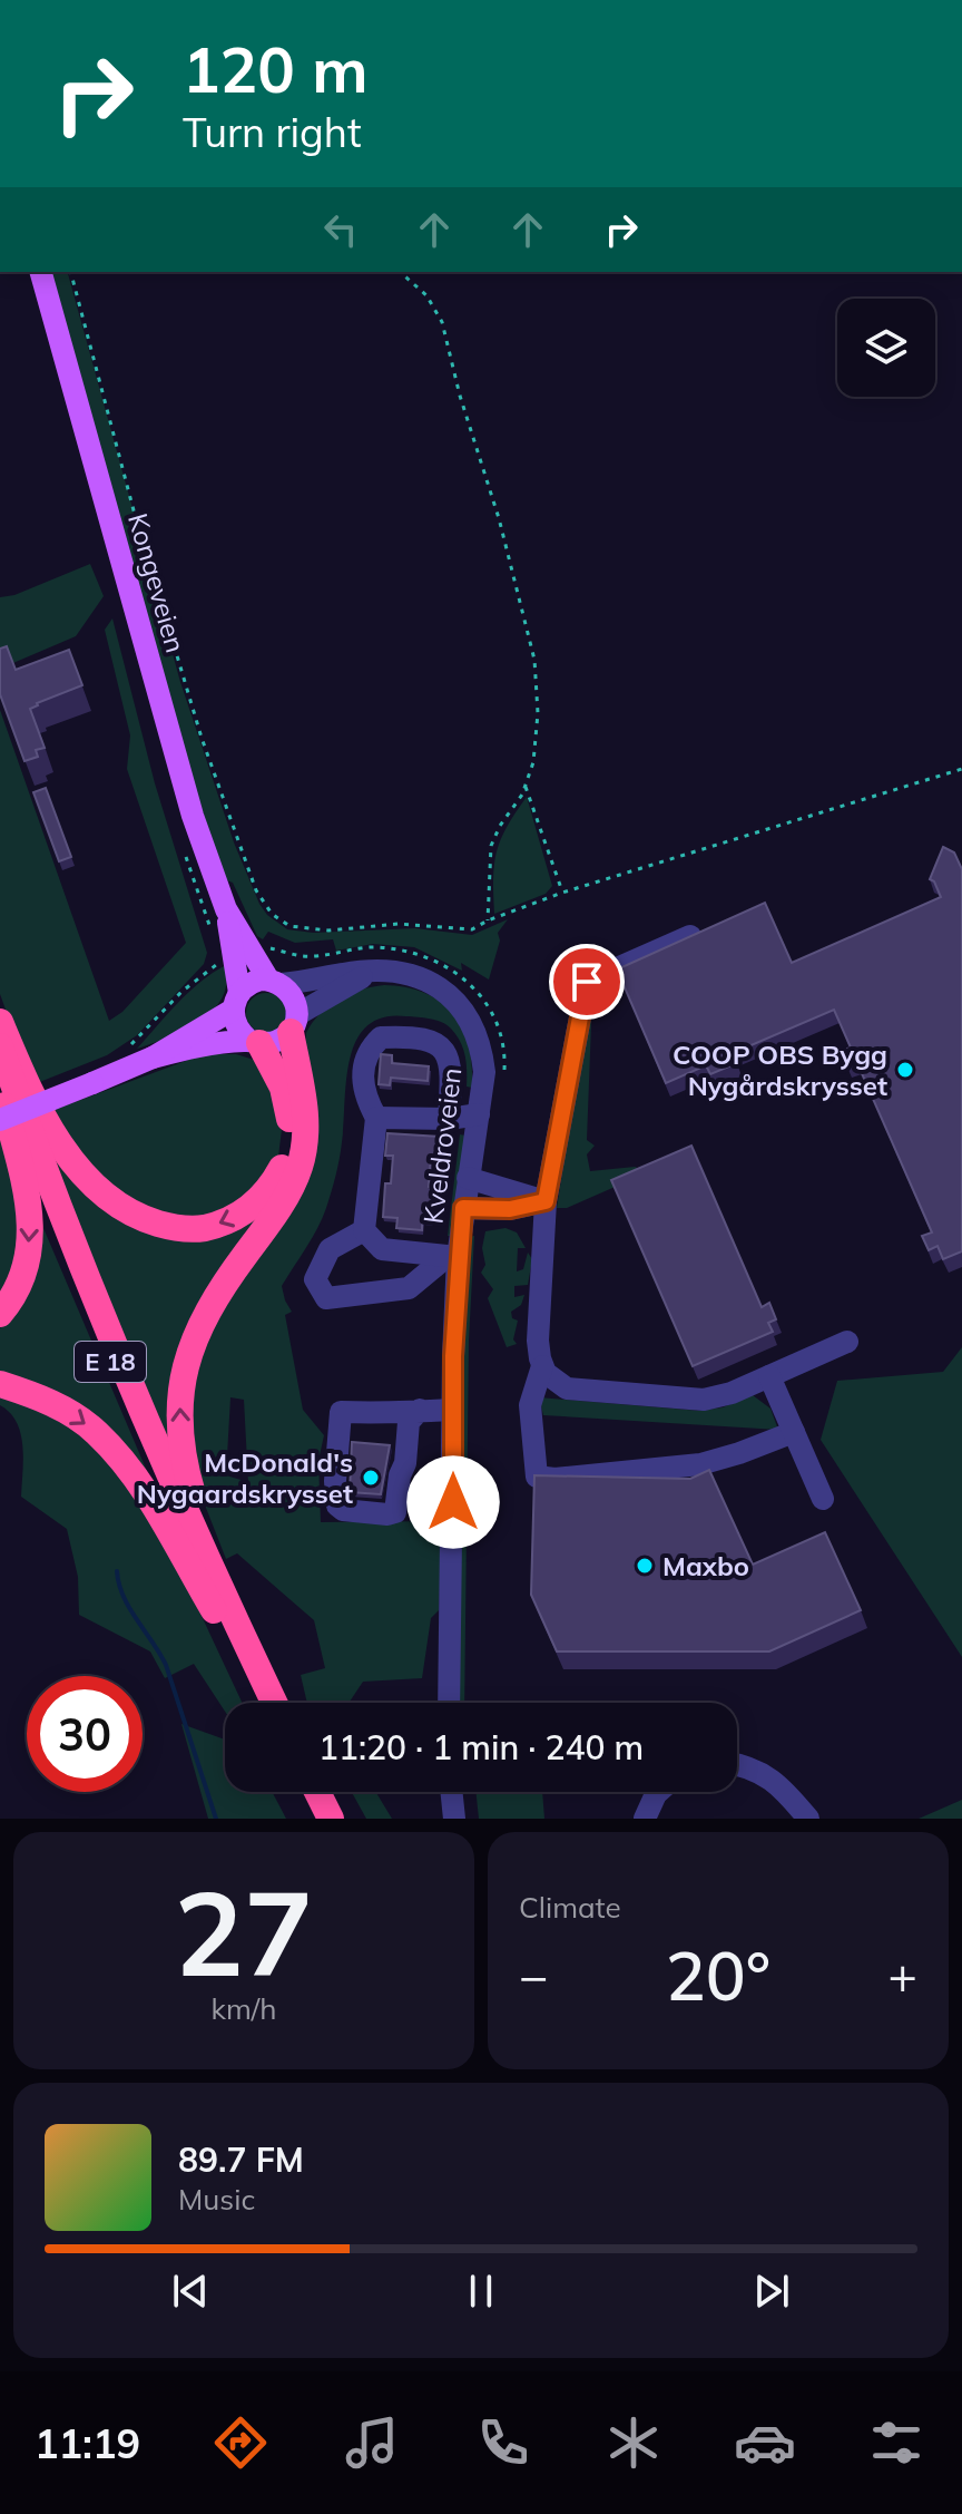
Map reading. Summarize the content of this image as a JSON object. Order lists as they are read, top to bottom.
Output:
{
  "streets": {
    "highway": ["E 18"],
    "main road": ["Kongeveien"],
    "street": ["Kveldroveien"]
  },
  "crossings": [
    ["Kongeveien", "Kveldroveien"],
    ["Kongeveien", "E 18"],
    ["Kveldroveien", "E 18"]
  ],
  "places": ["COOP OBS Bygg Nygårdskrysset", "McDonald's Nygaardskrysset", "Maxbo"],
  "page": {
    "turn": ["120 m", "Turn right"],
    "limit": "30",
    "trip": "11:20 · 1 min · 240 m",
    "tile": [
      ["27", "km/h"],
      "Climate"
    ],
    "heat": ["−", "20°", "+"],
    "song": ["89.7 FM", "Music"],
    "tabs": "11:19"
  }
}
